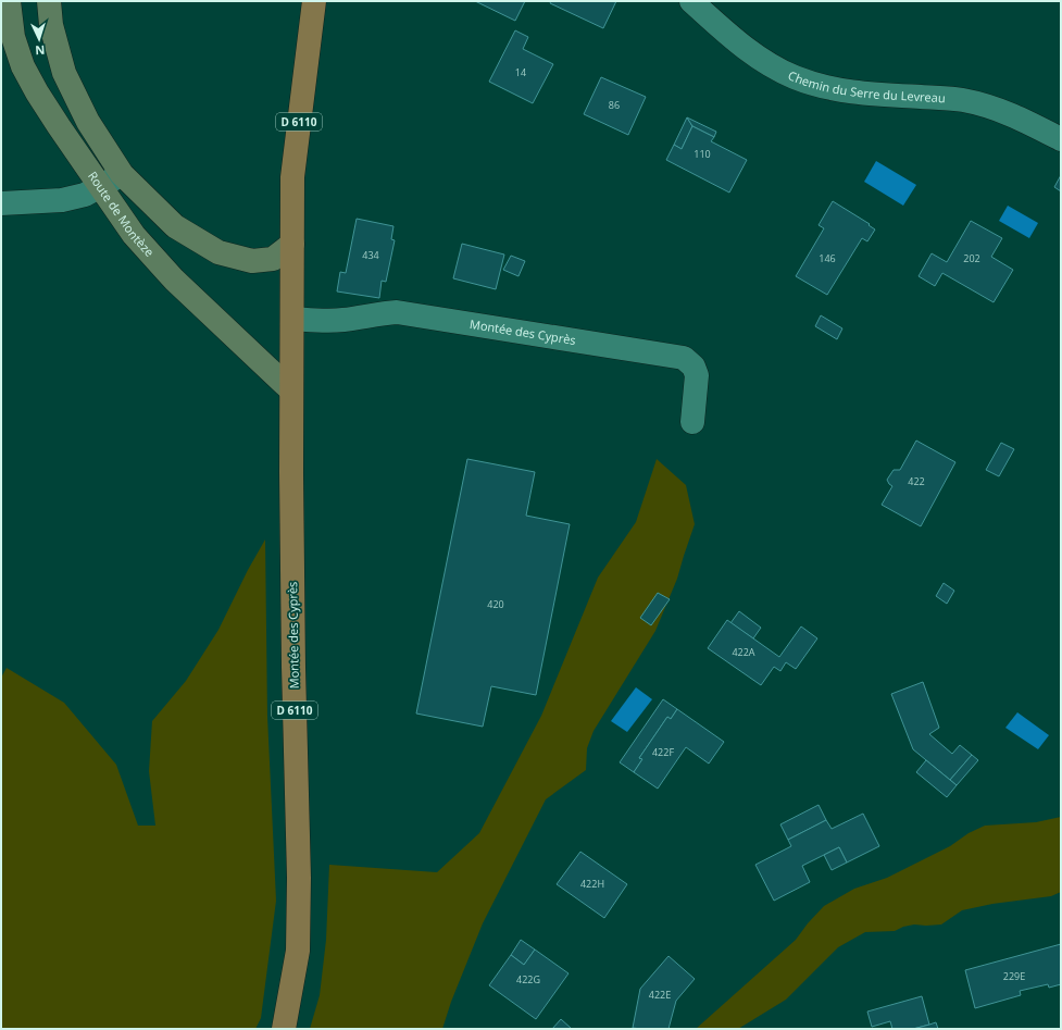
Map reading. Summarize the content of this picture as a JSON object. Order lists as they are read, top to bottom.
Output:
{
  "streets": {
    "main road": ["D 6110", "Montée des Cyprès"],
    "street": ["Chemin du Serre du Levreau", "Route de Montèze"]
  },
  "crossings": [
    ["Route de Montèze", "Montée des Cyprès"]
  ],
  "house_numbers": [
    "14",
    "86",
    "110",
    "434",
    "146",
    "202",
    "422",
    "420",
    "422A",
    "422F",
    "422H",
    "229E",
    "422G",
    "422E"
  ],
  "north": "bottom"
}
